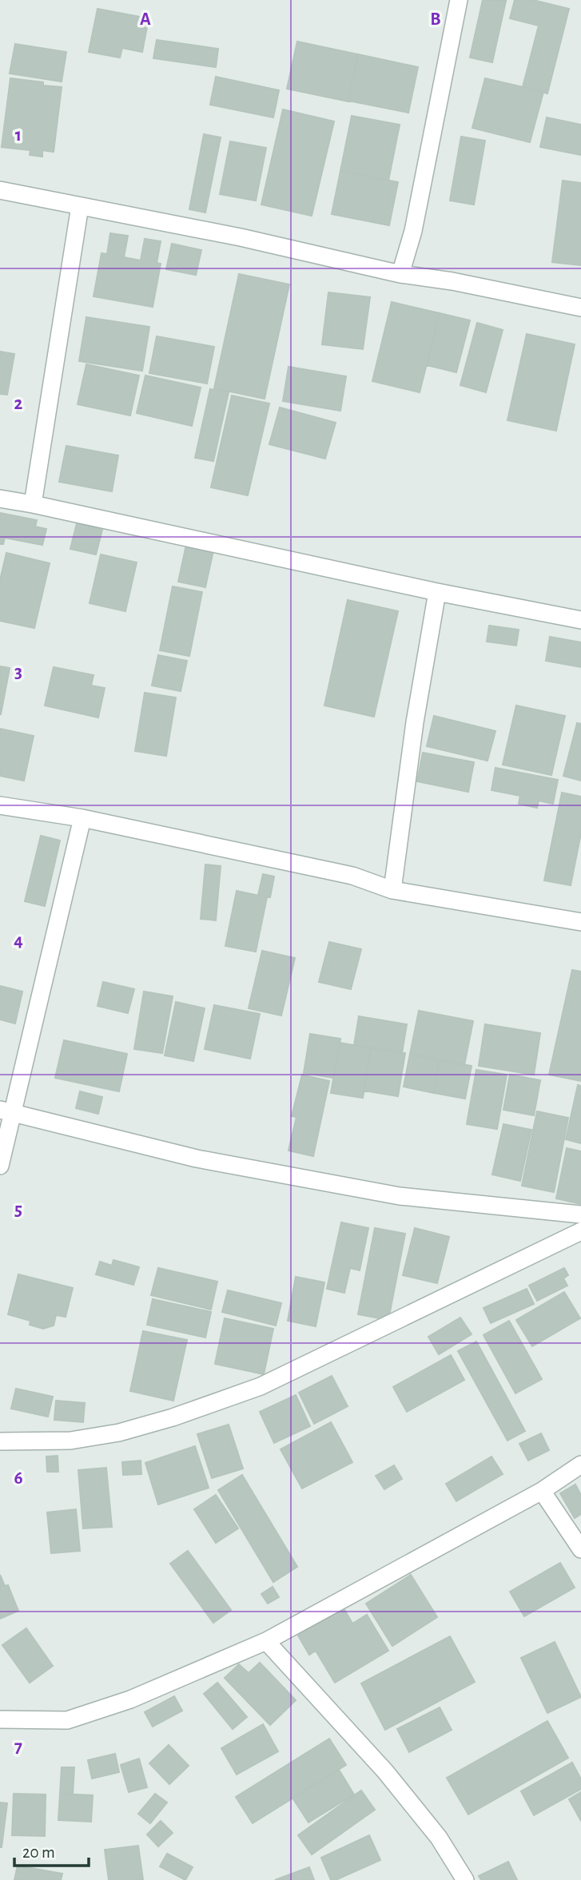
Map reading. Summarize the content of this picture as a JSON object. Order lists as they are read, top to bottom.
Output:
{
  "scale_bar": "20 m",
  "grid": {
    "columns": ["A", "B"],
    "rows": [
      "1",
      "2",
      "3",
      "4",
      "5",
      "6",
      "7"
    ]
  }
}
